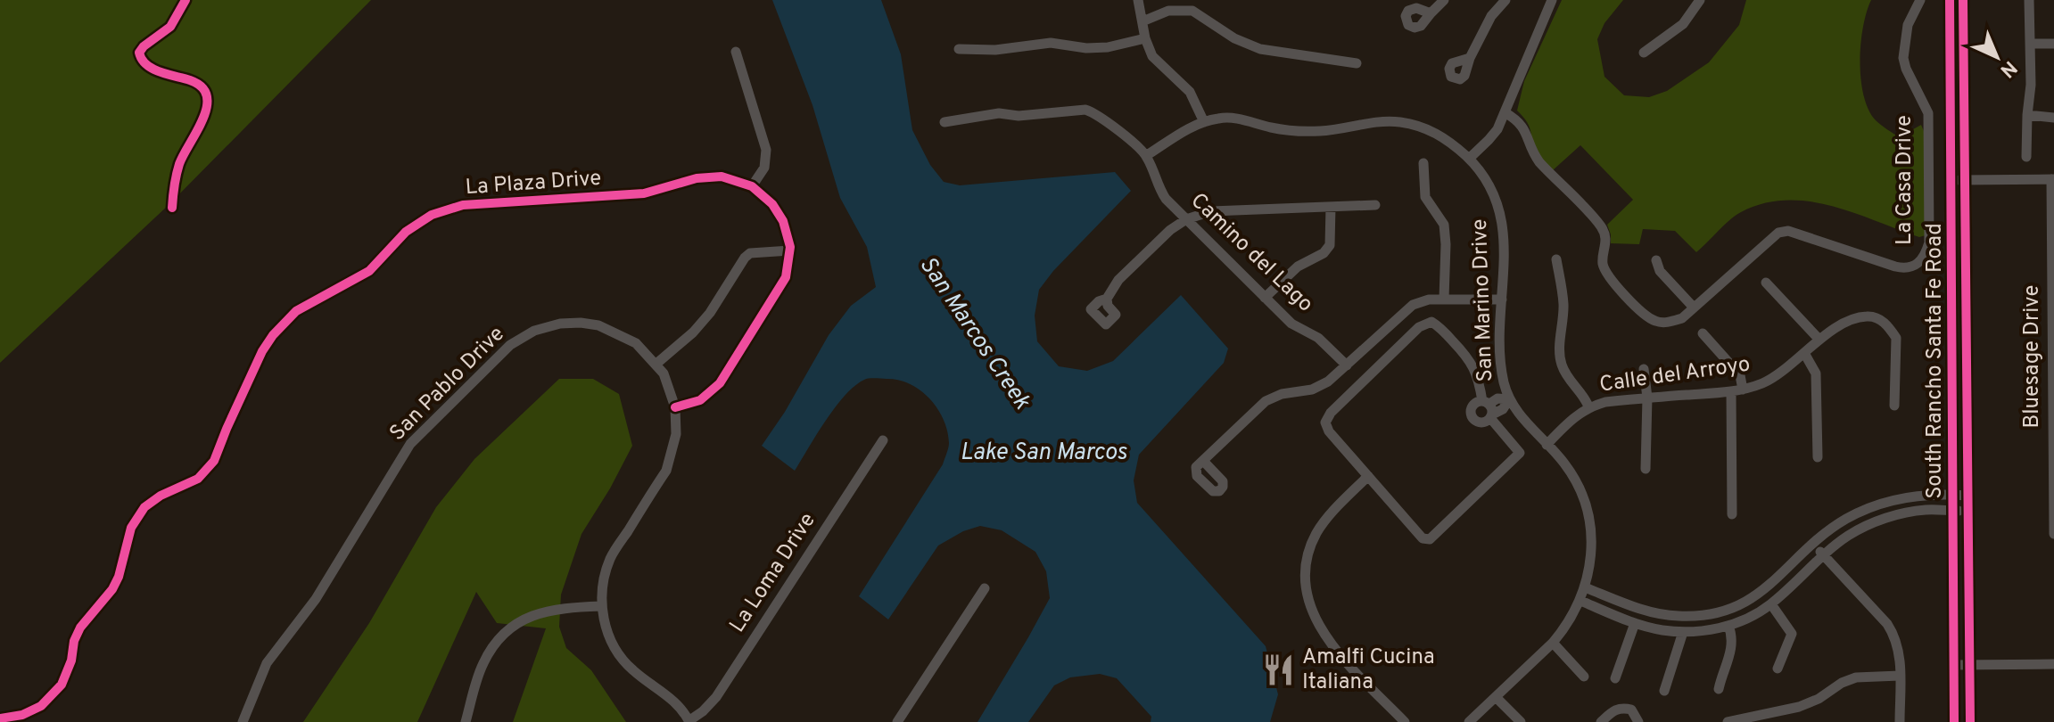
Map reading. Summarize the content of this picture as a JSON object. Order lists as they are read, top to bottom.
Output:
{
  "streets": {
    "main road": ["South Rancho Santa Fe Road"],
    "street": [
      "La Casa Drive",
      "La Plaza Drive",
      "Camino del Lago",
      "San Marino Drive",
      "Bluesage Drive",
      "Calle del Arroyo",
      "San Pablo Drive",
      "La Loma Drive"
    ]
  },
  "crossings": [
    ["La Plaza Drive", "San Pablo Drive"],
    ["Camino del Lago", "San Marino Drive"],
    ["San Marino Drive", "Calle del Arroyo"],
    ["San Pablo Drive", "La Loma Drive"]
  ],
  "water": ["San Marcos Creek", "Lake San Marcos"],
  "places": {
    "restaurant": ["Amalfi Cucina Italiana"]
  },
  "north": "bottom right"
}
